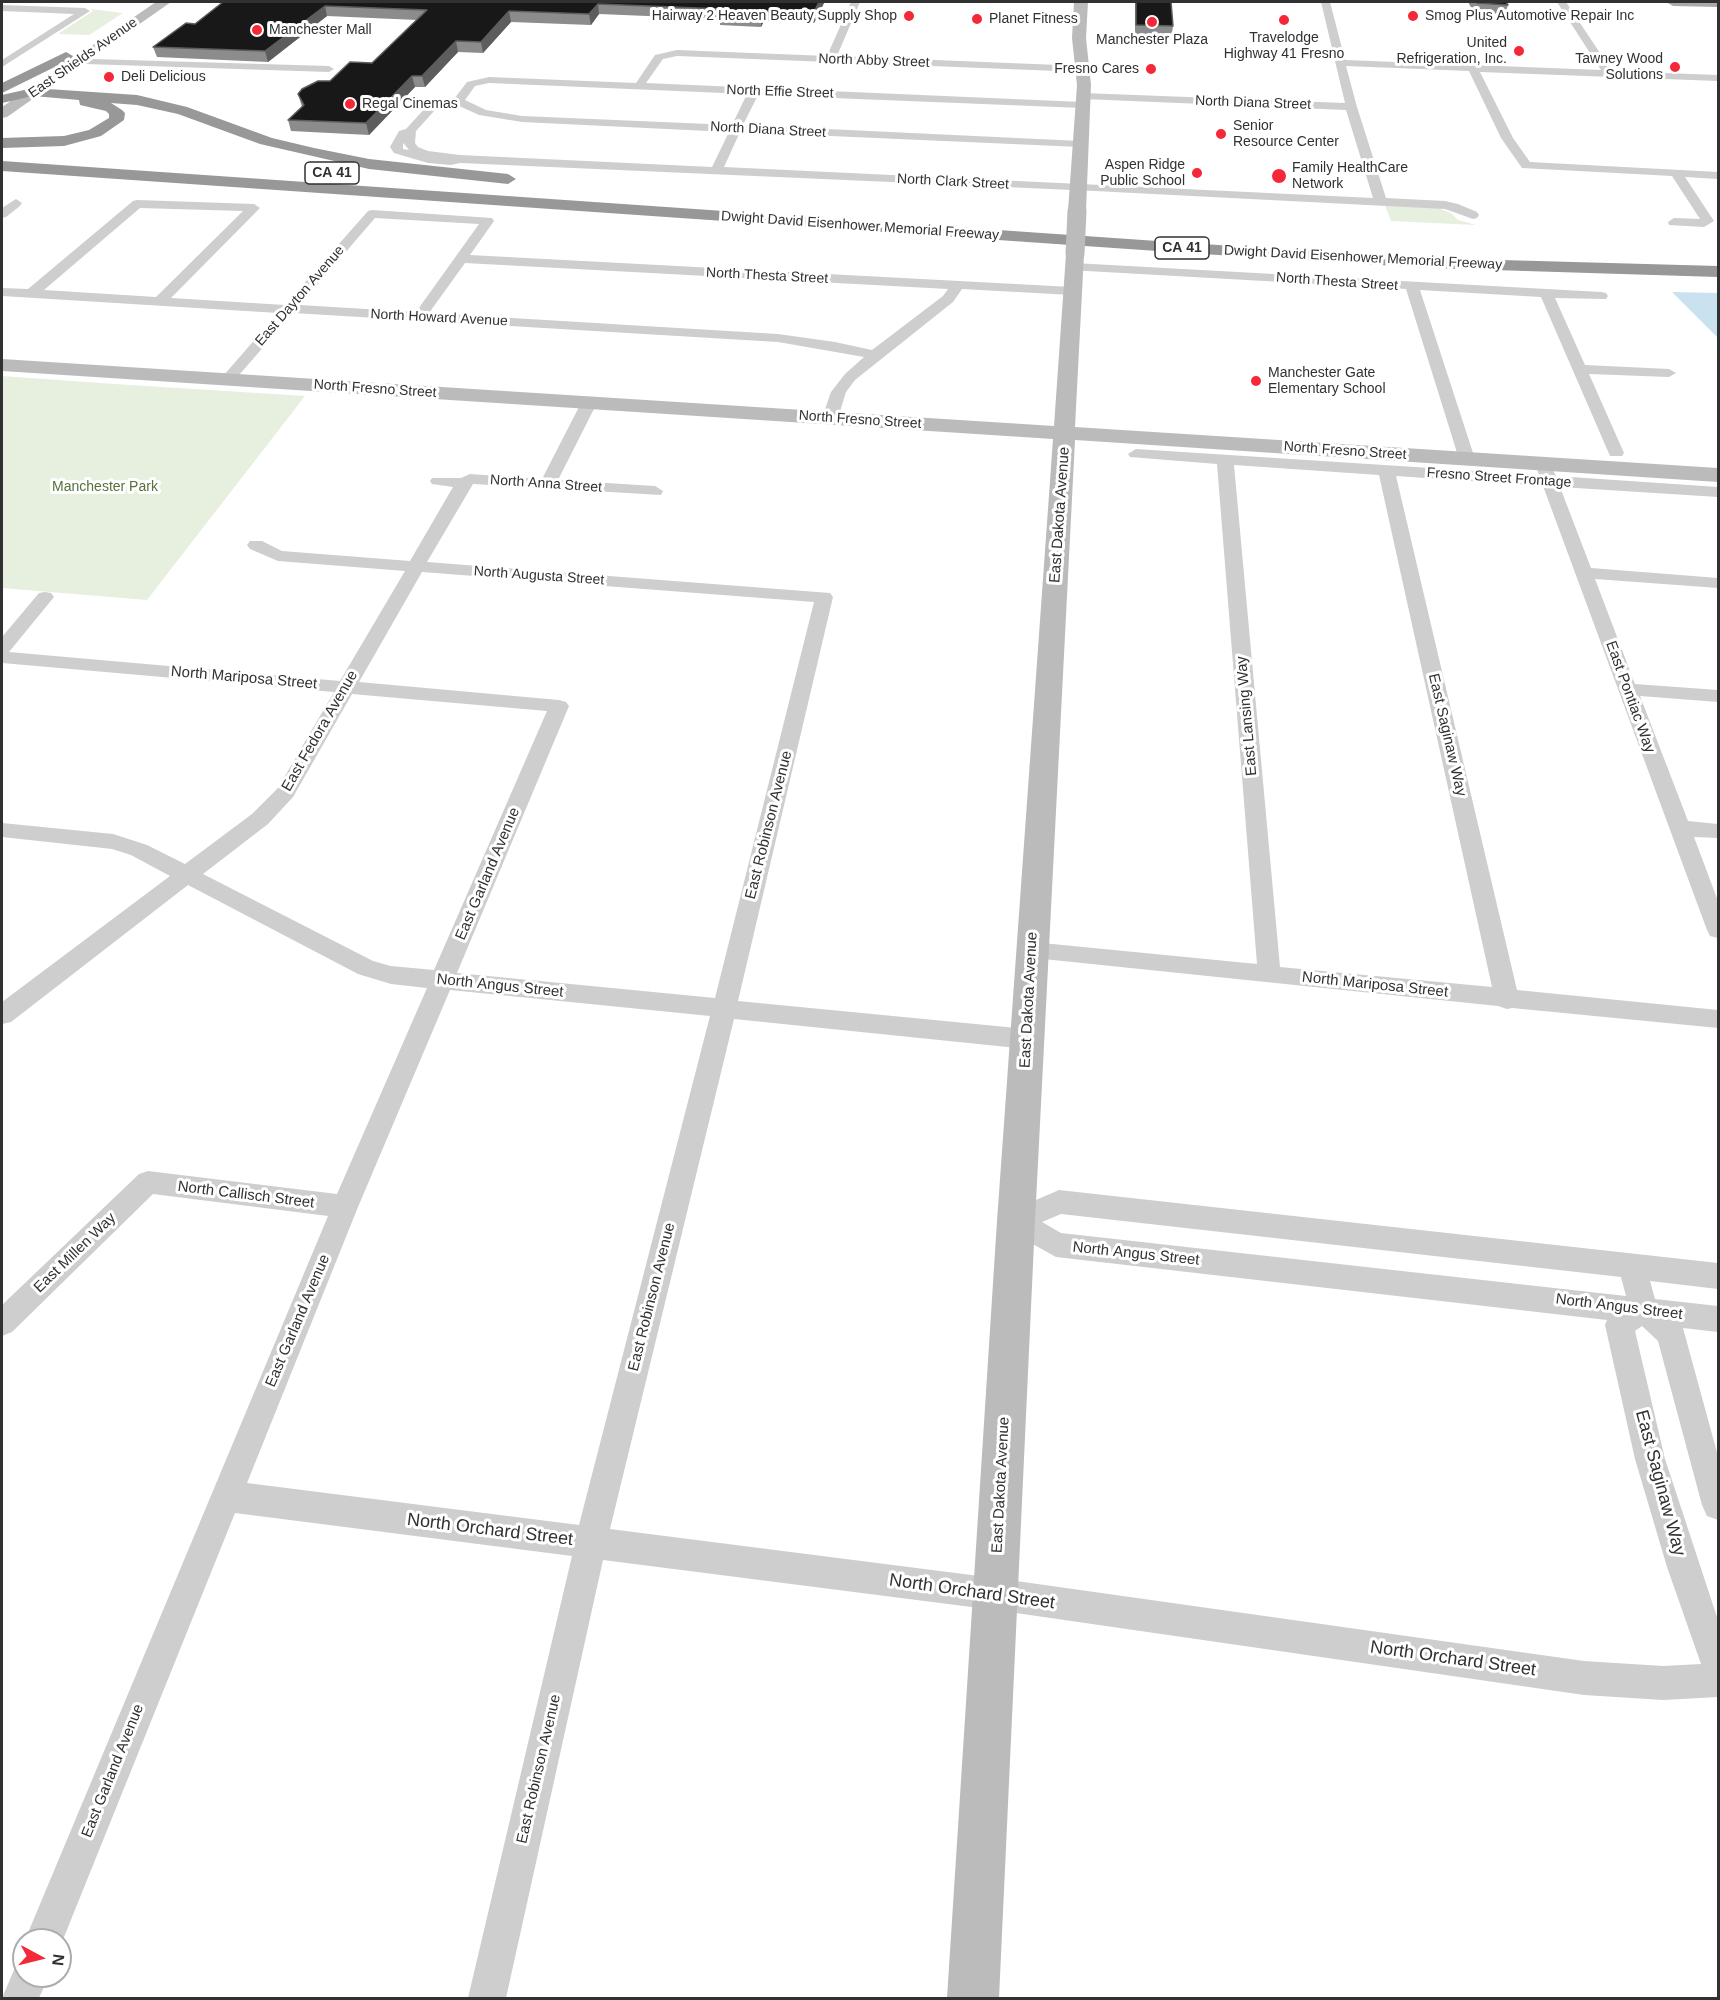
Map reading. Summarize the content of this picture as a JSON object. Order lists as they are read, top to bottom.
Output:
{
  "streets": {
    "highway": ["CA 41", "Dwight David Eisenhower Memorial Freeway"],
    "street": [
      "East Shields Avenue",
      "North Abby Street",
      "North Effie Street",
      "North Diana Street",
      "North Clark Street",
      "North Thesta Street",
      "East Dayton Avenue",
      "North Howard Avenue",
      "North Fresno Street",
      "Fresno Street Frontage",
      "North Anna Street",
      "East Dakota Avenue",
      "North Augusta Street",
      "North Mariposa Street",
      "East Pontiac Way",
      "East Lansing Way",
      "East Fedora Avenue",
      "East Saginaw Way",
      "East Robinson Avenue",
      "East Garland Avenue",
      "North Angus Street",
      "North Callisch Street",
      "East Millen Way",
      "North Orchard Street"
    ]
  },
  "crossings": [
    ["North Abby Street", "North Effie Street"],
    ["North Abby Street", "East Dakota Avenue"],
    ["North Effie Street", "North Diana Street"],
    ["North Effie Street", "North Clark Street"],
    ["North Effie Street", "East Dakota Avenue"],
    ["North Diana Street", "North Clark Street"],
    ["North Diana Street", "East Dakota Avenue"],
    ["North Clark Street", "East Dakota Avenue"],
    ["North Thesta Street", "East Dayton Avenue"],
    ["North Thesta Street", "East Dakota Avenue"],
    ["East Dayton Avenue", "North Howard Avenue"],
    ["East Dayton Avenue", "North Fresno Street"],
    ["North Fresno Street", "Fresno Street Frontage"],
    ["North Fresno Street", "East Dakota Avenue"],
    ["North Fresno Street", "East Pontiac Way"],
    ["Fresno Street Frontage", "East Pontiac Way"],
    ["Fresno Street Frontage", "East Lansing Way"],
    ["Fresno Street Frontage", "East Saginaw Way"],
    ["North Anna Street", "East Fedora Avenue"],
    ["East Dakota Avenue", "North Mariposa Street"],
    ["East Dakota Avenue", "North Angus Street"],
    ["East Dakota Avenue", "North Orchard Street"],
    ["North Augusta Street", "East Fedora Avenue"],
    ["North Augusta Street", "East Robinson Avenue"],
    ["North Mariposa Street", "East Lansing Way"],
    ["North Mariposa Street", "East Fedora Avenue"],
    ["North Mariposa Street", "East Saginaw Way"],
    ["North Mariposa Street", "East Garland Avenue"],
    ["East Fedora Avenue", "North Angus Street"],
    ["East Saginaw Way", "North Angus Street"],
    ["East Robinson Avenue", "North Angus Street"],
    ["East Robinson Avenue", "North Orchard Street"],
    ["East Garland Avenue", "North Angus Street"],
    ["East Garland Avenue", "North Callisch Street"],
    ["East Garland Avenue", "North Orchard Street"],
    ["North Callisch Street", "East Millen Way"]
  ],
  "parks": ["Manchester Park"],
  "places": [
    "Hairway 2 Heaven Beauty Supply Shop",
    "Smog Plus Automotive Repair Inc",
    "Planet Fitness",
    "Travelodge Highway 41 Fresno",
    "Manchester Plaza",
    "Manchester Mall",
    "United Refrigeration, Inc.",
    "Tawney Wood Solutions",
    "Fresno Cares",
    "Deli Delicious",
    "Regal Cinemas",
    "Senior Resource Center",
    "Aspen Ridge Public School",
    "Family HealthCare Network",
    "Manchester Gate Elementary School"
  ],
  "north": "right"
}
